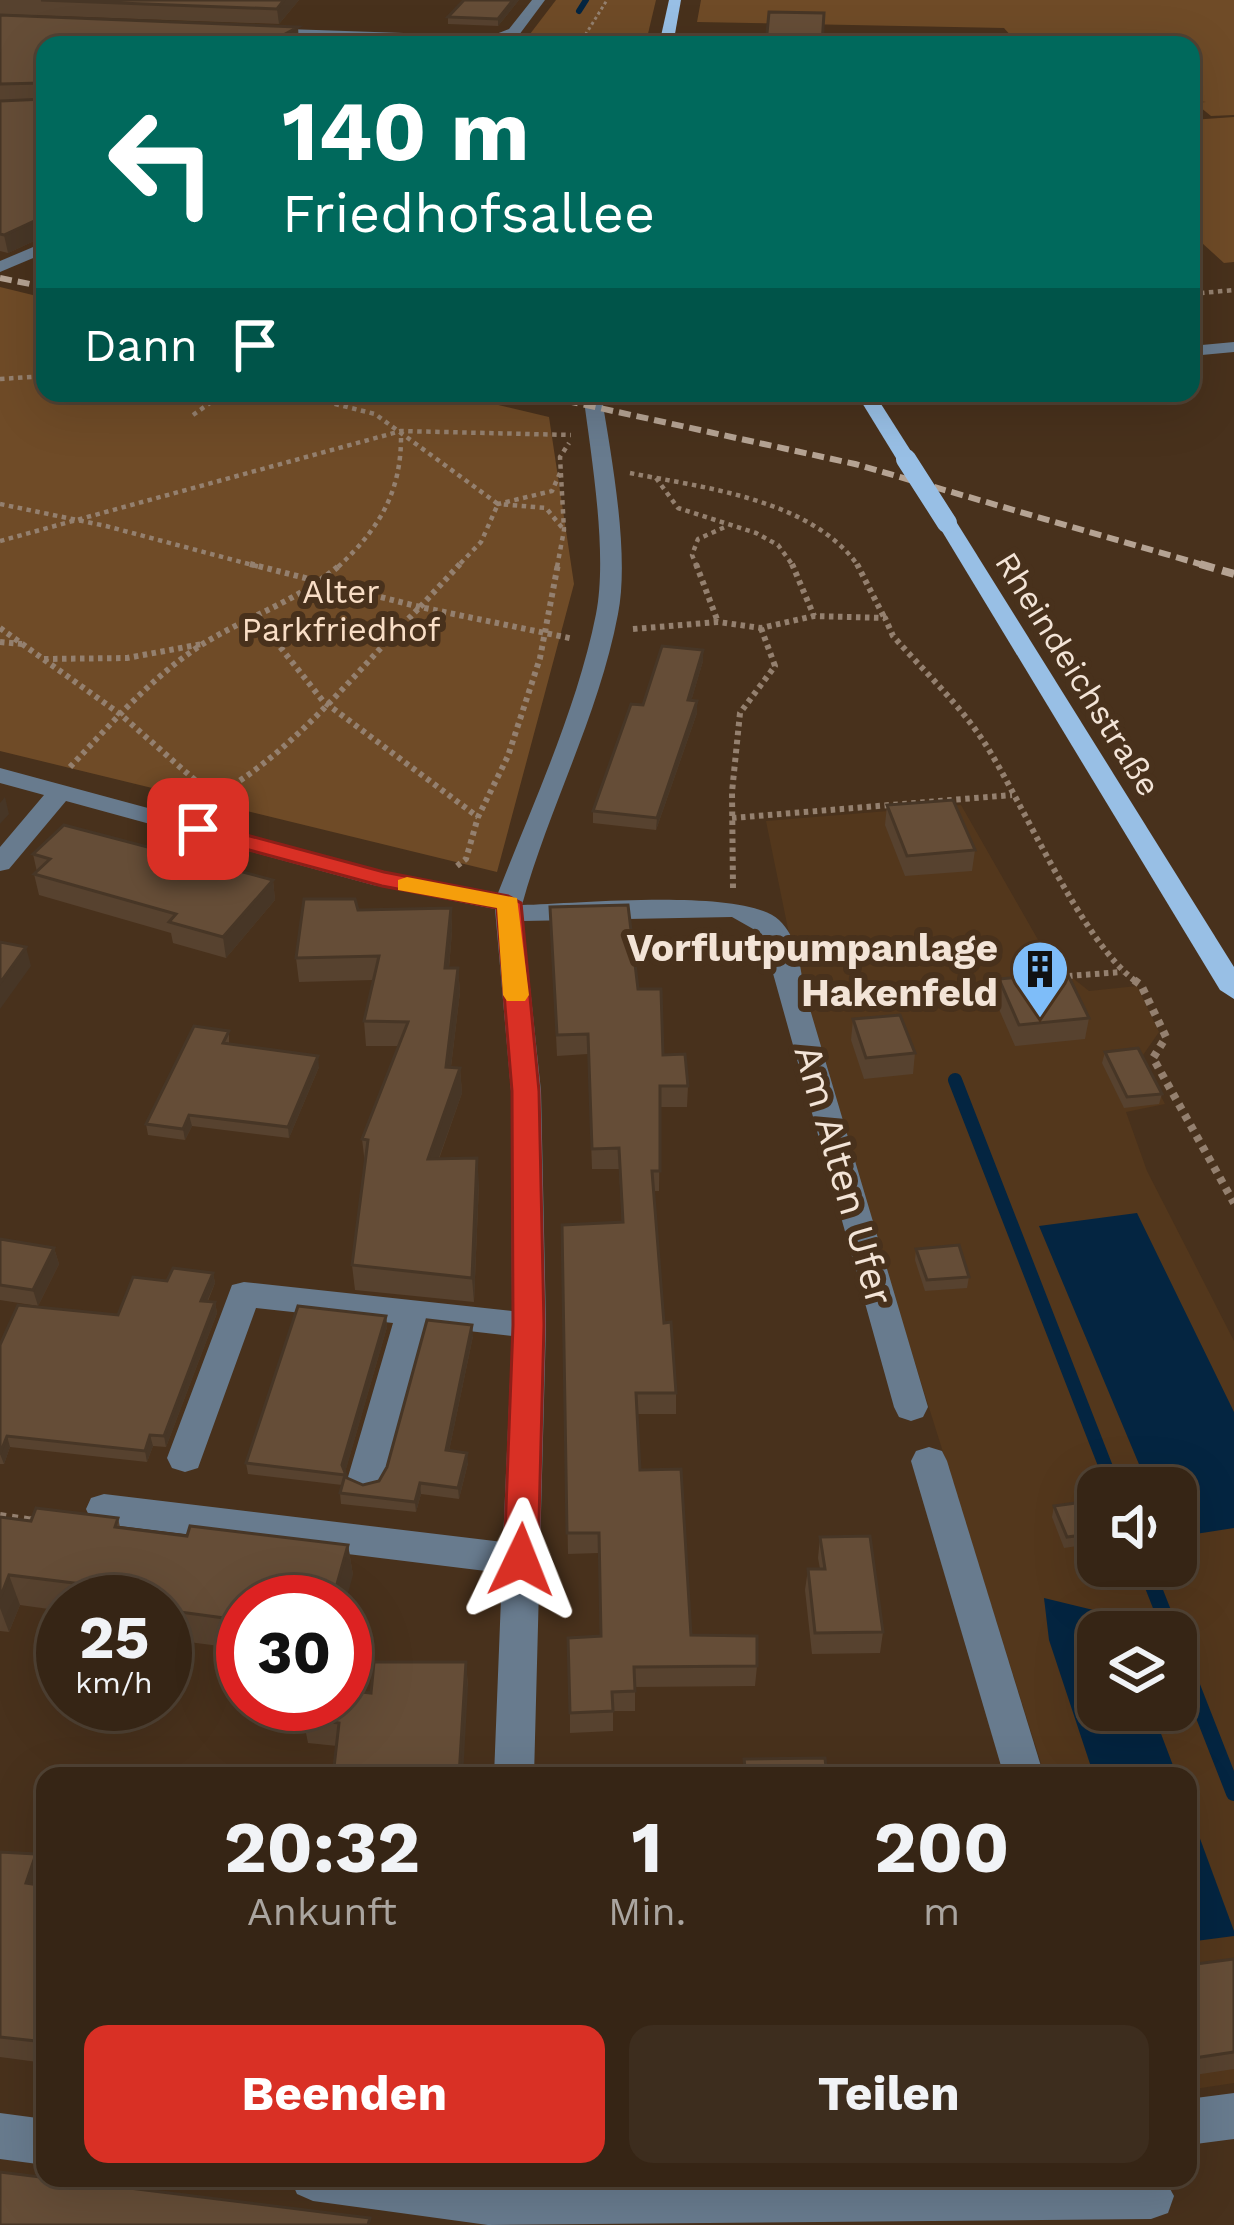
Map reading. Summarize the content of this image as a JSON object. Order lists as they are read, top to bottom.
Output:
{
  "streets": {
    "main road": ["Rheindeichstraße"],
    "street": ["Am Alten Ufer"]
  },
  "parks": ["Alter Parkfriedhof"],
  "places": {
    "building": ["Vorflutpumpanlage Hakenfeld"]
  },
  "page": {
    "turn": ["140 m", "Friedhofsallee"],
    "then": "Dann",
    "speed": "25 km/h",
    "limit": "30",
    "eta": [
      "20:32",
      "Ankunft",
      "1",
      "Min.",
      "200",
      "m"
    ],
    "buttons": ["Beenden", "Teilen"]
  }
}
